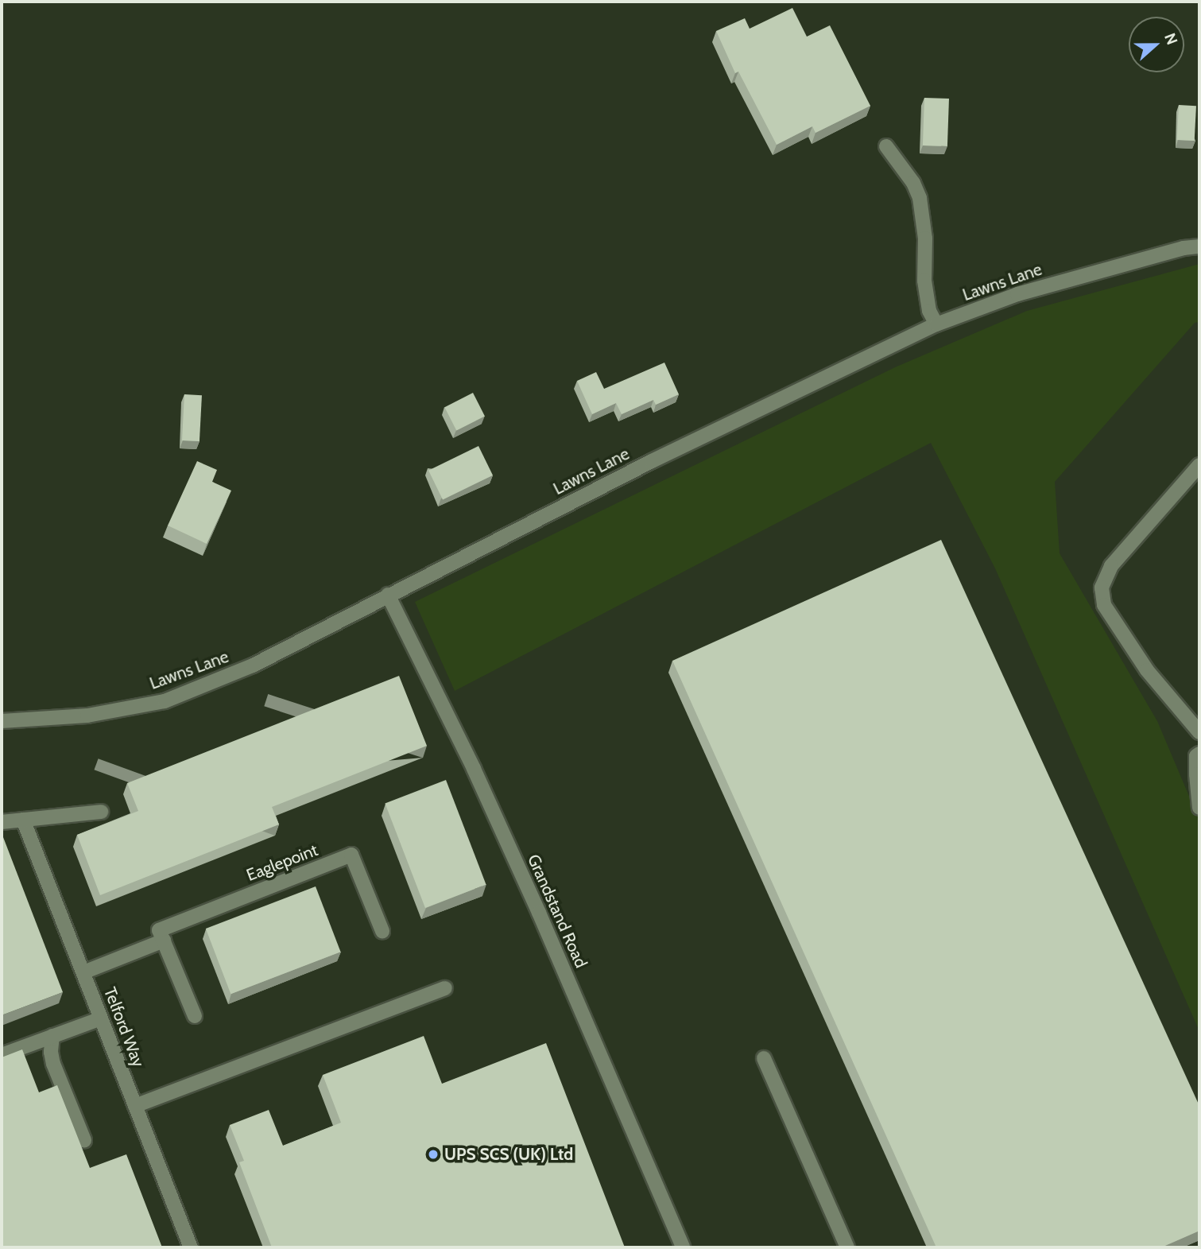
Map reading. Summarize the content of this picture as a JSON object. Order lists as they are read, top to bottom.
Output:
{
  "streets": {
    "street": [
      "Lawns Lane",
      "Eaglepoint",
      "Grandstand Road",
      "Telford Way"
    ]
  },
  "crossings": [
    ["Lawns Lane", "Grandstand Road"]
  ],
  "places": ["UPS SCS (UK) Ltd"],
  "north": "right"
}
